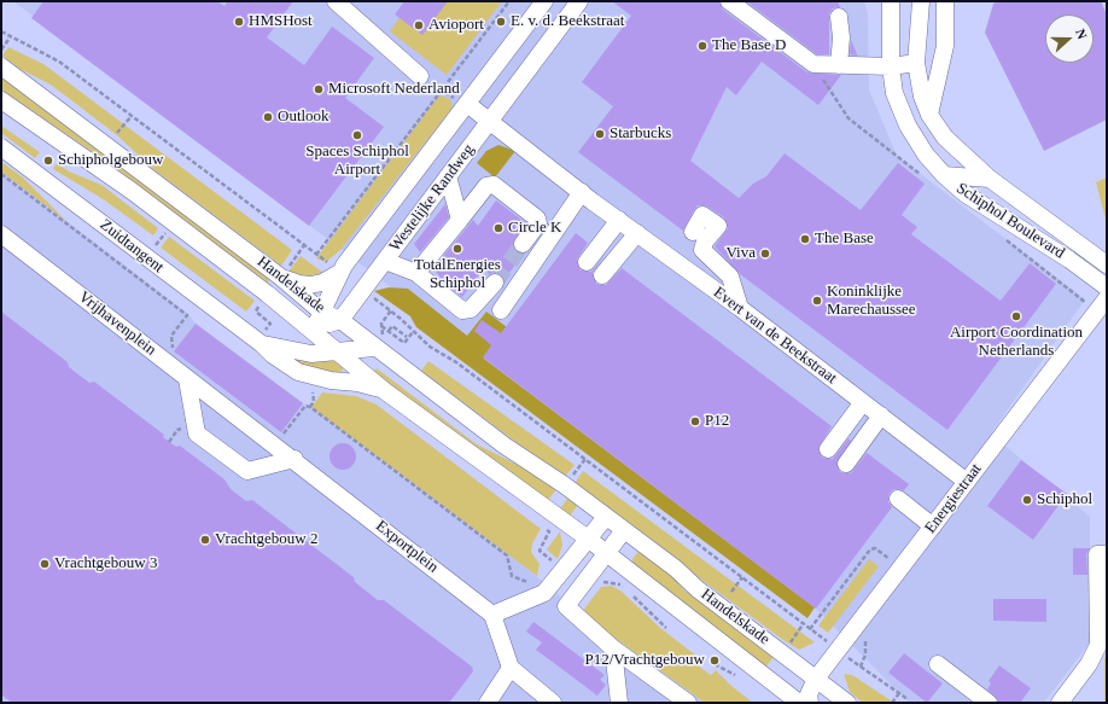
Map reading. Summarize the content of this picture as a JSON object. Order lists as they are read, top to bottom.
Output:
{
  "streets": {
    "street": [
      "Westelijke Randweg",
      "Schiphol Boulevard",
      "Zuidtangent",
      "Handelskade",
      "Vrijhavenplein",
      "Evert van de Beekstraat",
      "Energiestraat",
      "Exportplein"
    ]
  },
  "crossings": [
    ["Westelijke Randweg", "Handelskade"],
    ["Westelijke Randweg", "Evert van de Beekstraat"],
    ["Zuidtangent", "Handelskade"],
    ["Handelskade", "Energiestraat"],
    ["Vrijhavenplein", "Exportplein"],
    ["Evert van de Beekstraat", "Energiestraat"]
  ],
  "places": [
    "HMSHost",
    "E. v. d. Beekstraat",
    "Avioport",
    "The Base D",
    "Microsoft Nederland",
    "Outlook",
    "Starbucks",
    "Spaces Schiphol Airport",
    "Schipholgebouw",
    "Circle K",
    "The Base",
    "TotalEnergies Schiphol",
    "Viva",
    "Koninklijke Marechaussee",
    "Airport Coordination Netherlands",
    "P12",
    "Schiphol",
    "Vrachtgebouw 2",
    "Vrachtgebouw 3",
    "P12/Vrachtgebouw"
  ],
  "north": "right"
}
